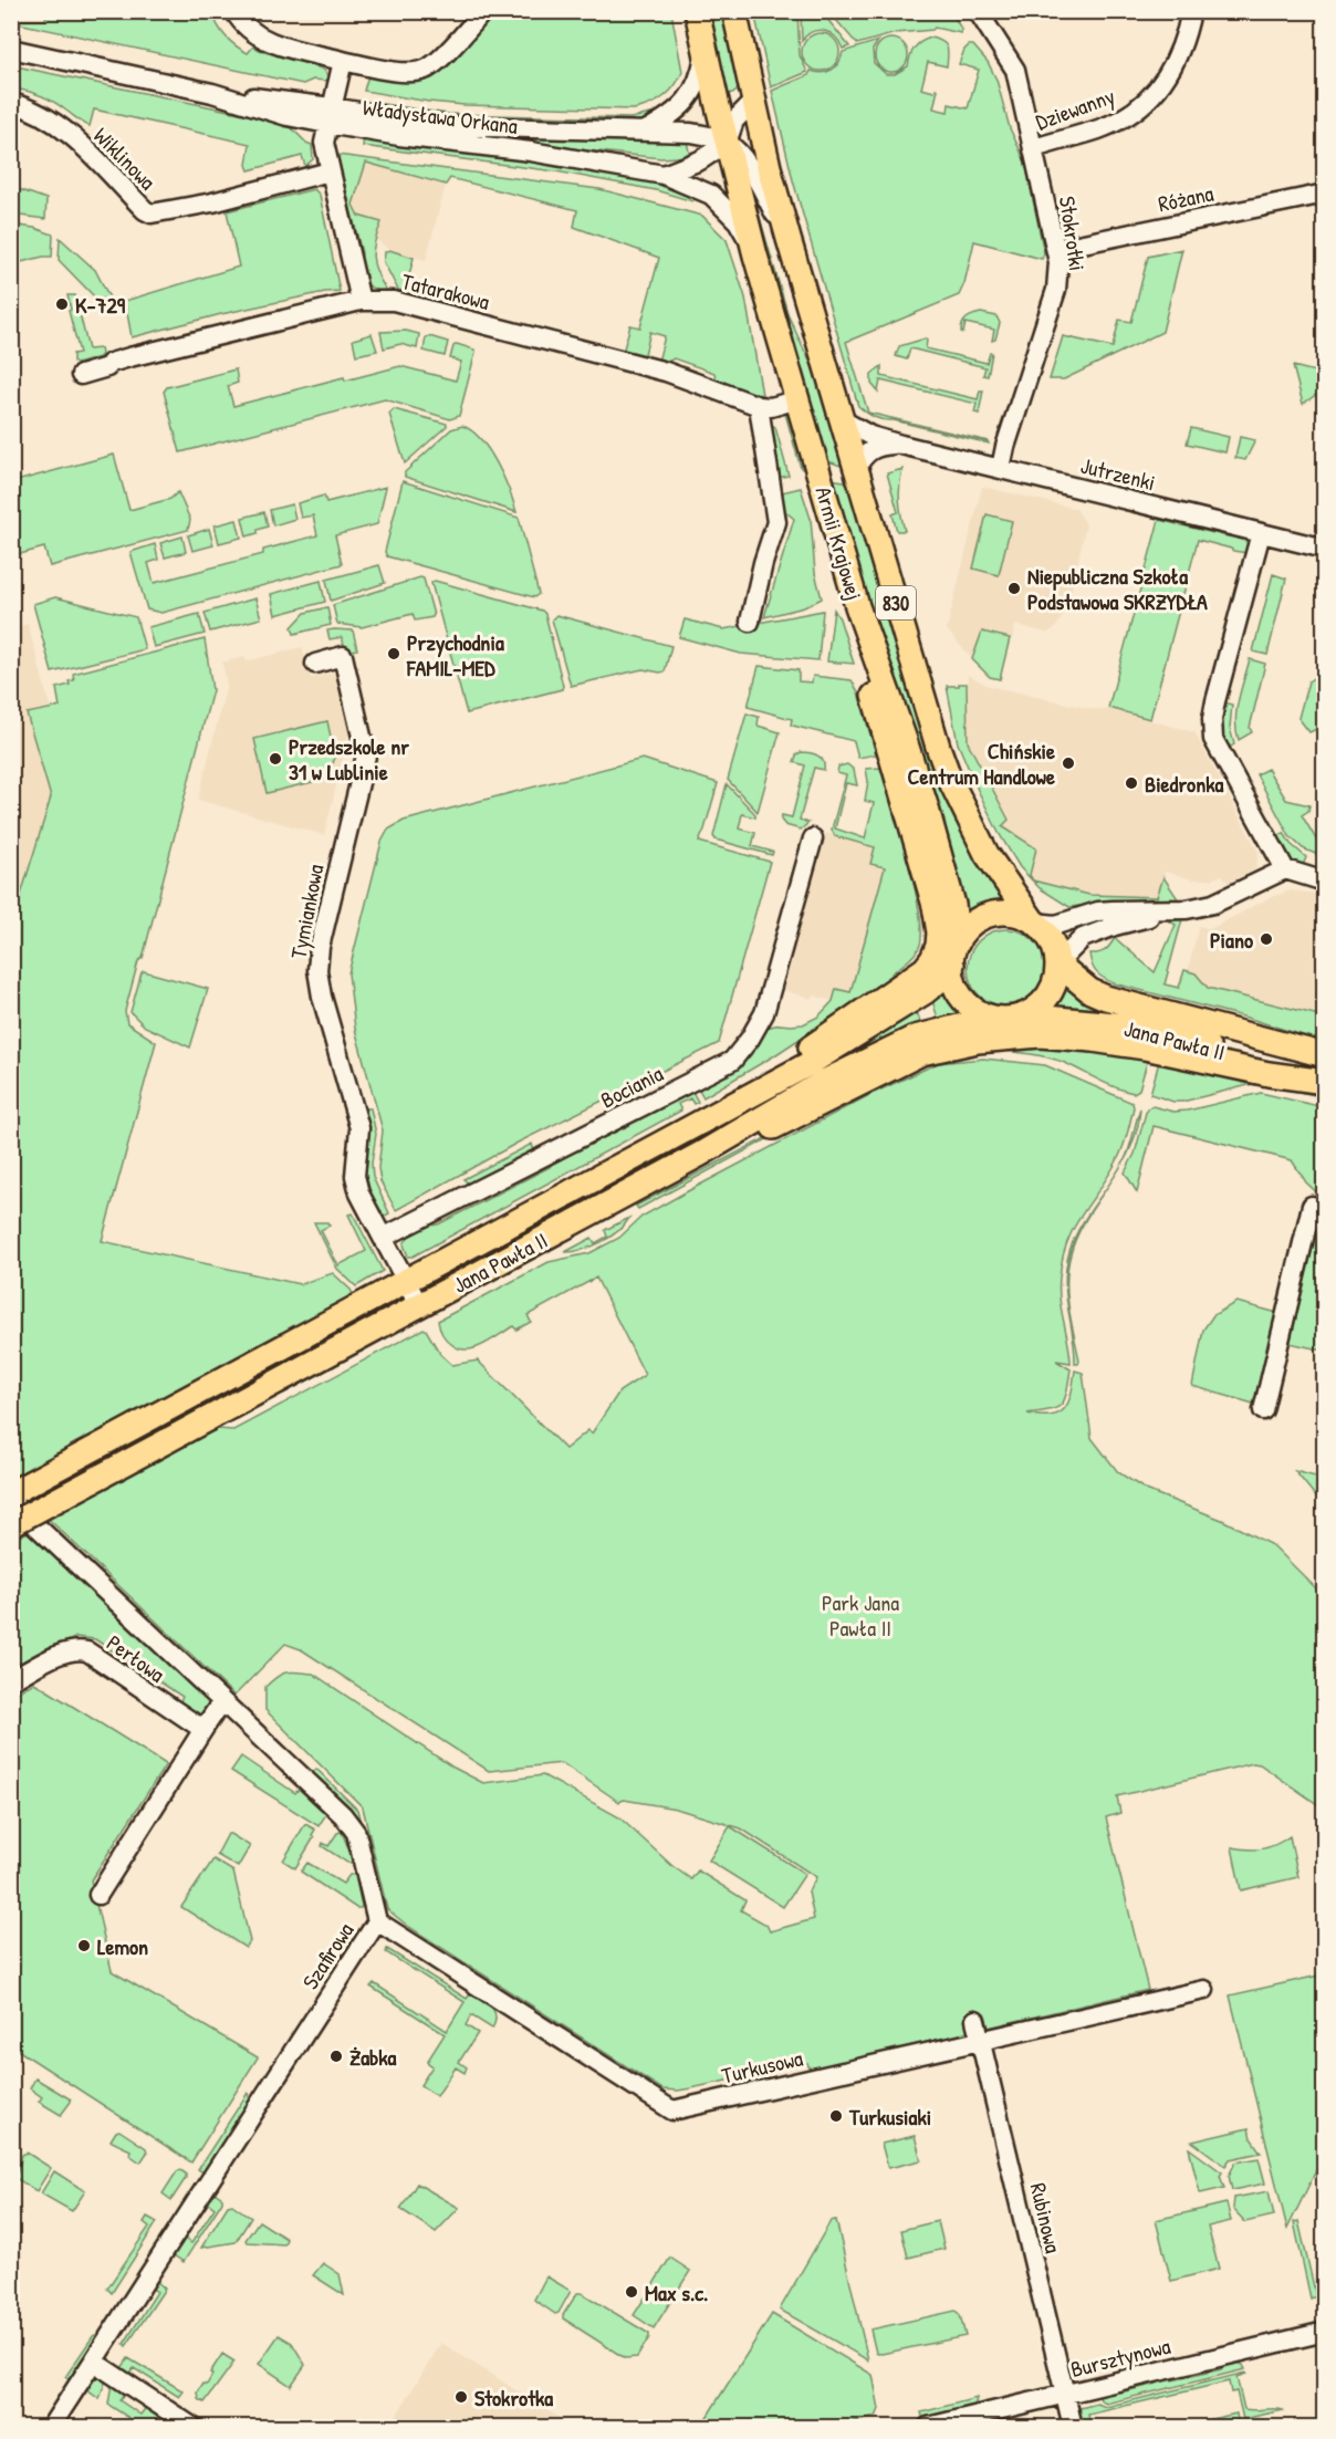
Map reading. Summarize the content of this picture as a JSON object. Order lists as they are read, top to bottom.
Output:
{
  "streets": {
    "main road": ["Armii Krajowej", "830", "Jana Pawła II"],
    "street": [
      "Dziewanny",
      "Władysława Orkana",
      "Wiklinowa",
      "Różana",
      "Stokrotki",
      "Tatarakowa",
      "Jutrzenki",
      "Tymiankowa",
      "Bociania",
      "Perłowa",
      "Szafirowa",
      "Turkusowa",
      "Rubinowa",
      "Bursztynowa"
    ]
  },
  "crossings": [
    ["Dziewanny", "Stokrotki"],
    ["Władysława Orkana", "Armii Krajowej"],
    ["Różana", "Stokrotki"],
    ["Stokrotki", "Jutrzenki"],
    ["Tatarakowa", "Armii Krajowej"],
    ["Jutrzenki", "Armii Krajowej"],
    ["Armii Krajowej", "830"],
    ["Armii Krajowej", "Jana Pawła II"],
    ["830", "Jana Pawła II"],
    ["Tymiankowa", "Bociania"],
    ["Szafirowa", "Turkusowa"],
    ["Turkusowa", "Rubinowa"],
    ["Rubinowa", "Bursztynowa"]
  ],
  "parks": ["Park Jana Pawła II"],
  "places": [
    "K-729",
    "Niepubliczna Szkoła Podstawowa SKRZYDŁA",
    "Przychodnia FAMIL-MED",
    "Przedszkole nr 31 w Lublinie",
    "Chińskie Centrum Handlowe",
    "Biedronka",
    "Piano",
    "Lemon",
    "Żabka",
    "Turkusiaki",
    "Max s.c.",
    "Stokrotka"
  ]
}
